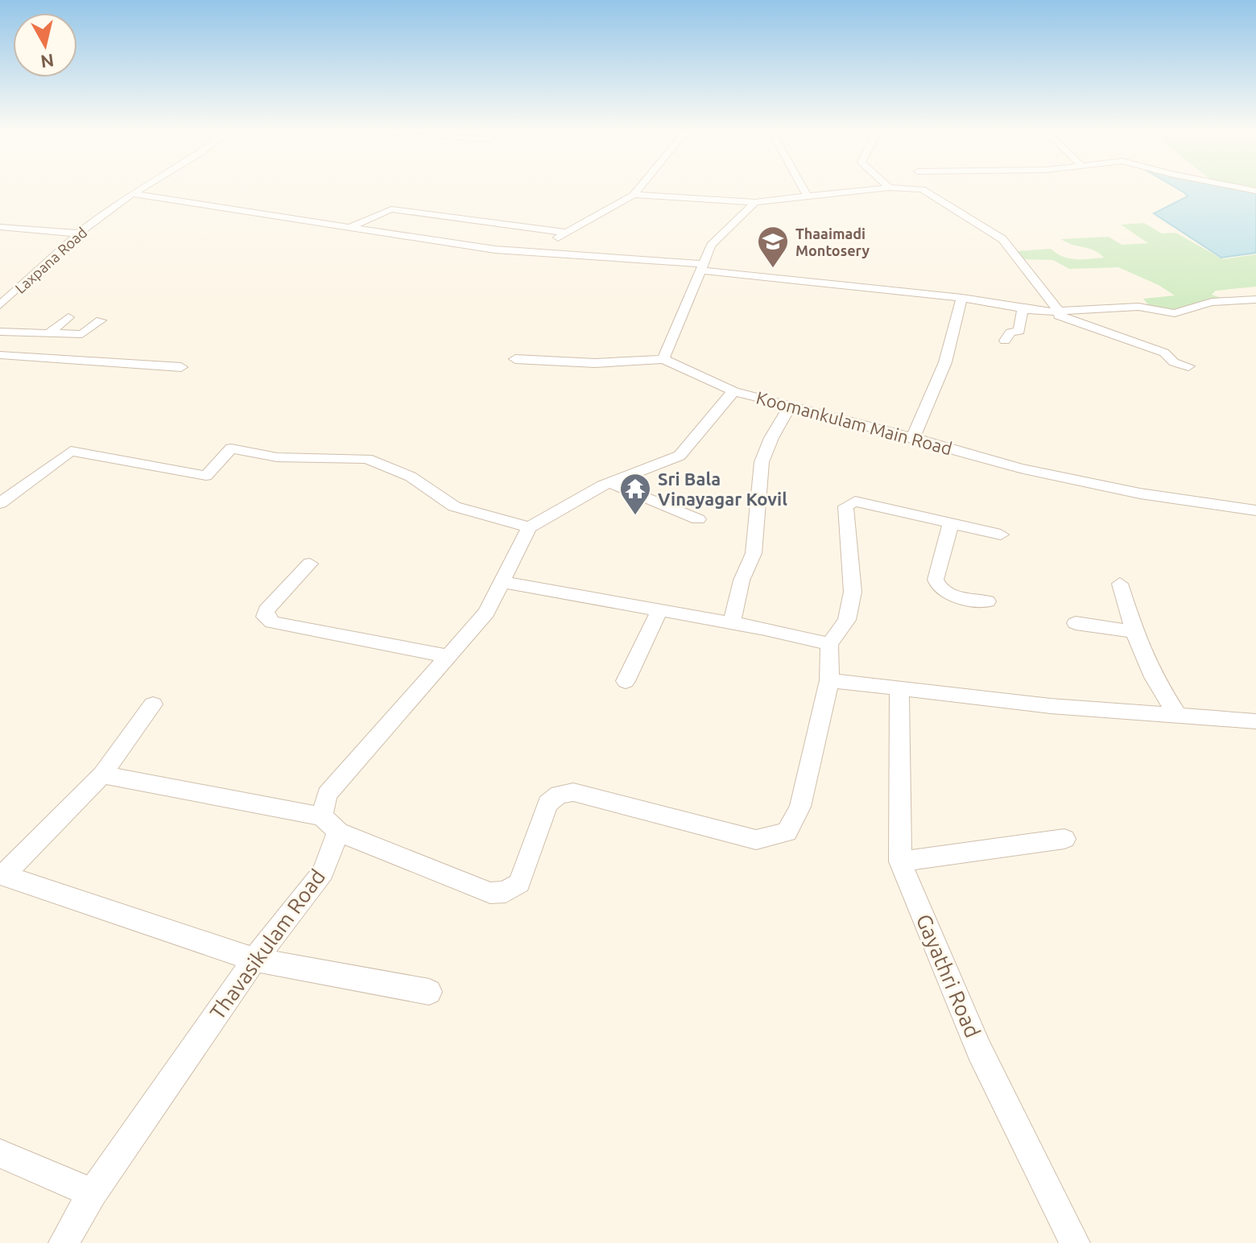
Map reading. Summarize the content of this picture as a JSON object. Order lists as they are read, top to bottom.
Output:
{
  "streets": {
    "street": [
      "Laxpana Road",
      "Koomankulam Main Road",
      "Thavasikulam Road",
      "Gayathri Road"
    ]
  },
  "crossings": [
    ["Koomankulam Main Road", "Thavasikulam Road"]
  ],
  "places": {
    "school or university": ["Thaaimadi Montosery"],
    "temple": ["Sri Bala Vinayagar Kovil"]
  },
  "north": "bottom"
}
